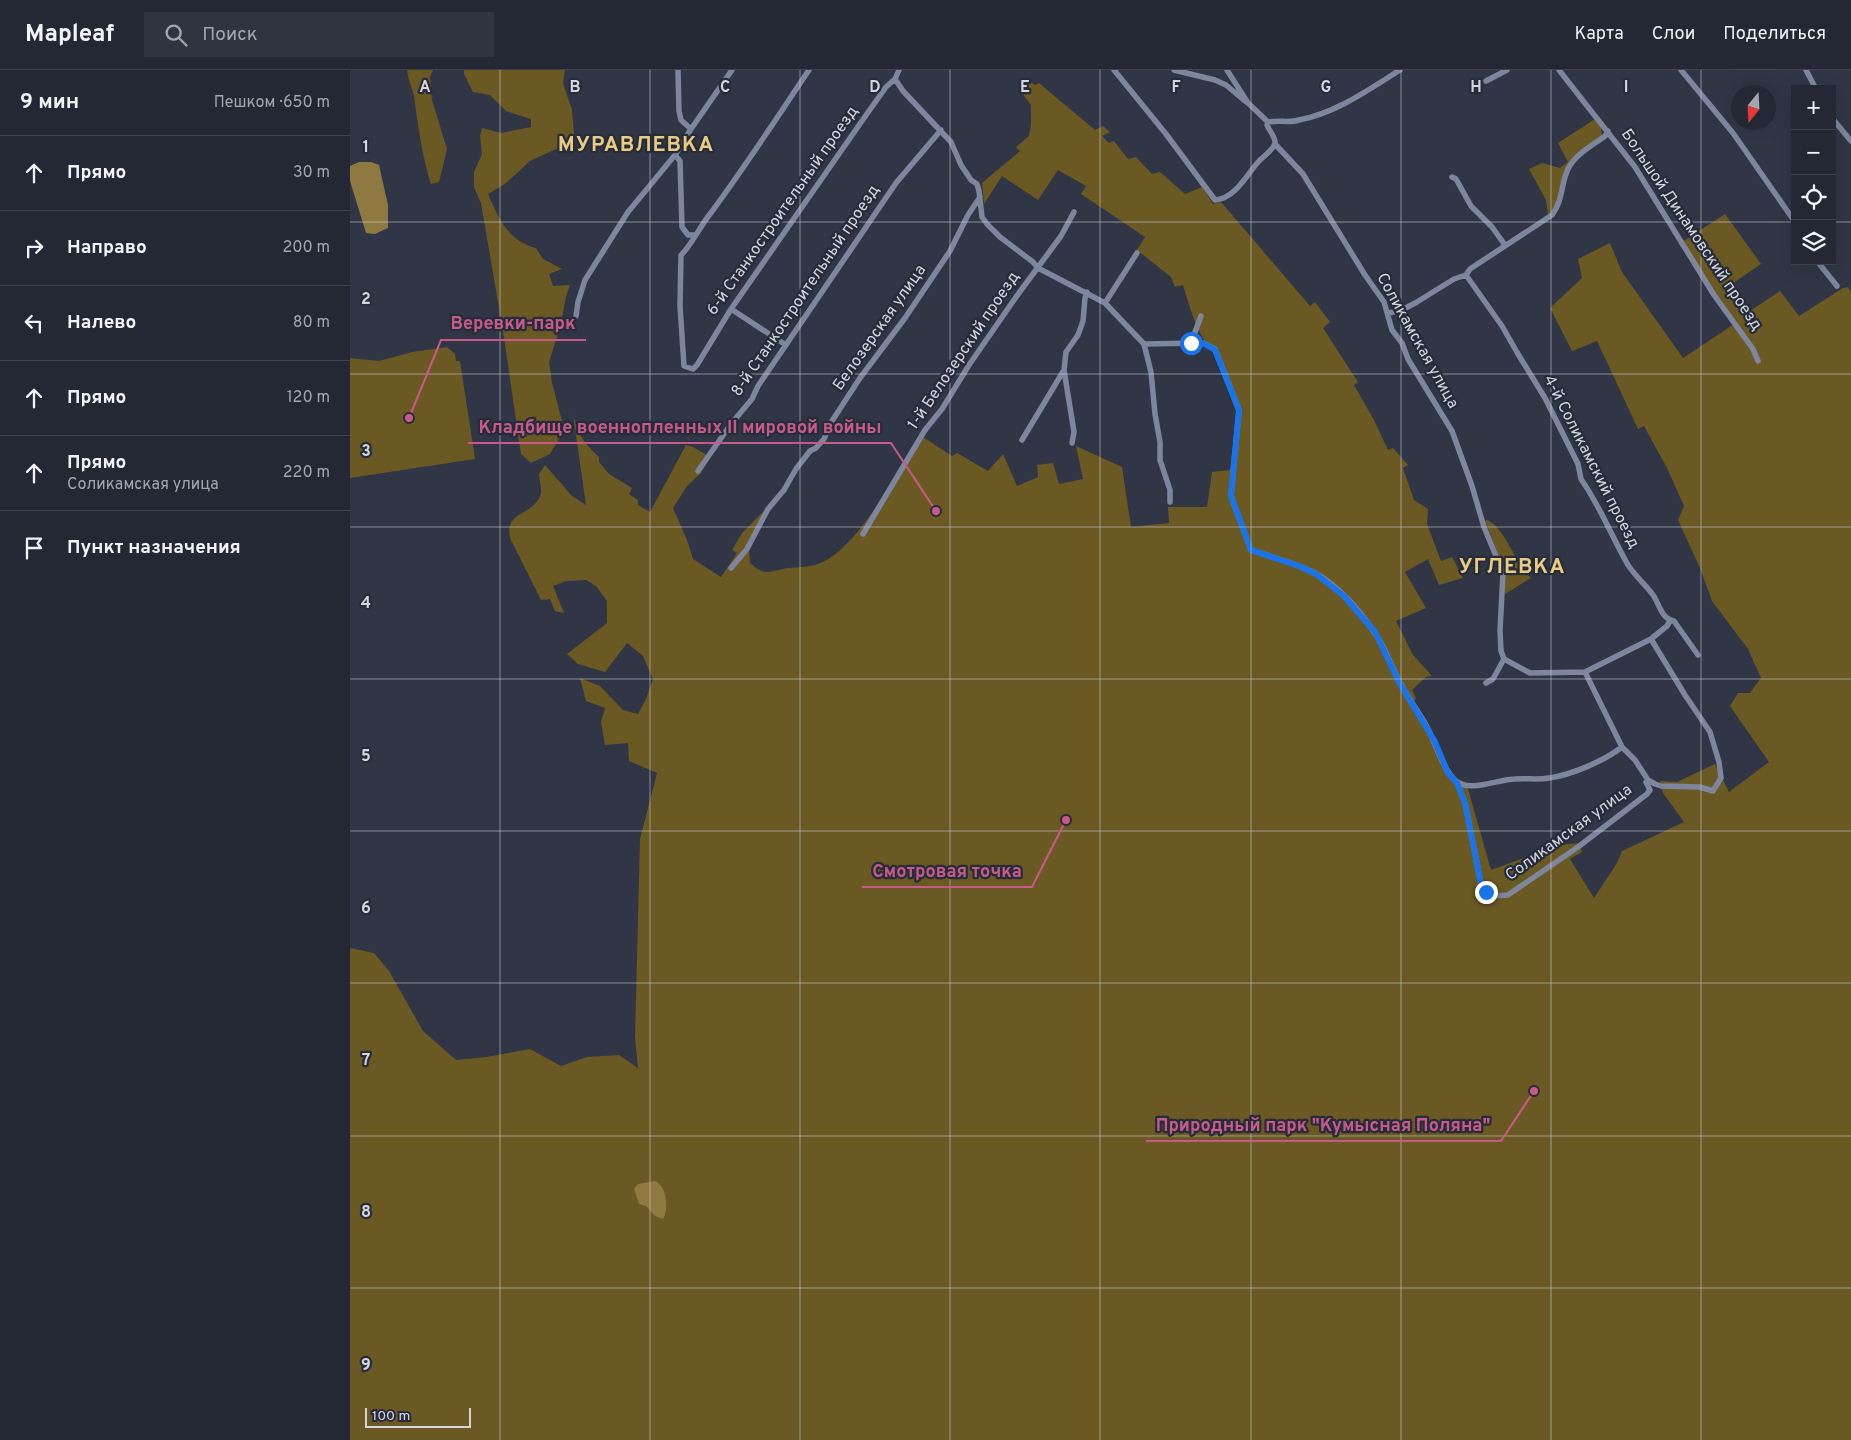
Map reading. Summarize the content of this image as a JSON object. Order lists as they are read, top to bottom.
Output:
{
  "streets": {
    "street": [
      "6-й Станкостроительный проезд",
      "Большой Динамовский проезд",
      "8-й Станкостроительный проезд",
      "Белозерская улица",
      "Соликамская улица",
      "1-й Белозерский проезд",
      "4-й Соликамский проезд"
    ]
  },
  "districts": ["МУРАВЛЕВКА", "УГЛЕВКА"],
  "places": [
    "Веревки-парк",
    "Кладбище военнопленных II мировой войны",
    "Смотровая точка",
    "Природный парк \"Кумысная Поляна\""
  ],
  "scale_bar": "100 m",
  "north": "bottom",
  "page": {
    "header": "Mapleaf",
    "search": "Поиск",
    "nav": ["Карта", "Слои", "Поделиться"],
    "heading": ["9 мин", "Пешком · 650 m"],
    "map_buttons": ["+", "−"],
    "list": [
      ["Прямо", "30 m"],
      ["Направо", "200 m"],
      ["Налево", "80 m"],
      ["Прямо", "120 m"],
      ["Прямо", "Соликамская улица", "220 m"],
      "Пункт назначения"
    ],
    "scale": "100 m"
  },
  "grid": {
    "columns": [
      "A",
      "B",
      "C",
      "D",
      "E",
      "F",
      "G",
      "H",
      "I"
    ],
    "rows": [
      "1",
      "2",
      "3",
      "4",
      "5",
      "6",
      "7",
      "8",
      "9"
    ]
  }
}
